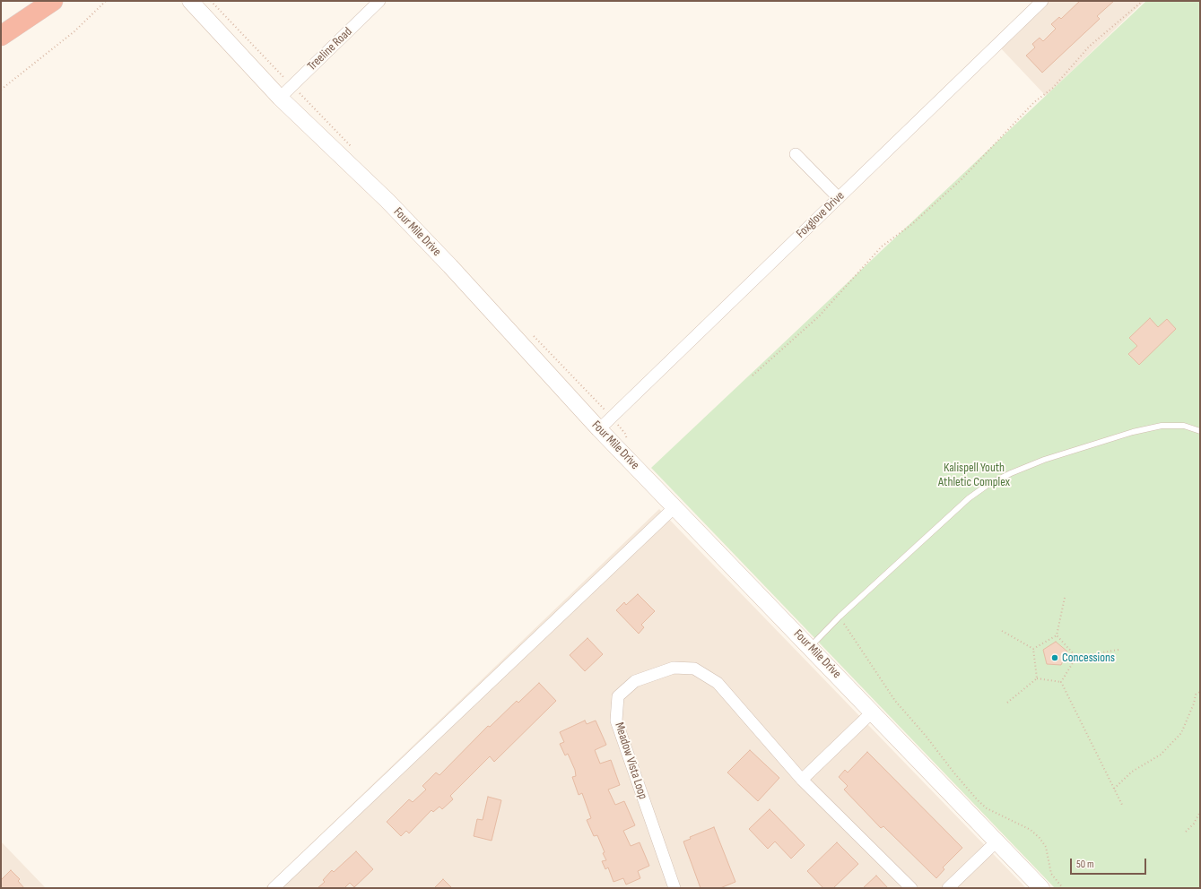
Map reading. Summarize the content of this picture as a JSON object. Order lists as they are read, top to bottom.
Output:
{
  "streets": {
    "street": [
      "Treeline Road",
      "Foxglove Drive",
      "Four Mile Drive",
      "Meadow Vista Loop"
    ]
  },
  "crossings": [
    ["Treeline Road", "Four Mile Drive"],
    ["Foxglove Drive", "Four Mile Drive"]
  ],
  "parks": ["Kalispell Youth Athletic Complex"],
  "places": ["Concessions"],
  "scale_bar": "50 m"
}
